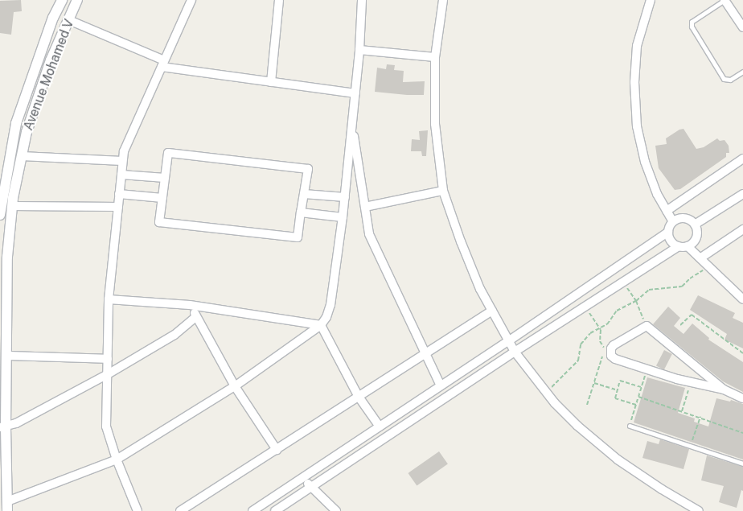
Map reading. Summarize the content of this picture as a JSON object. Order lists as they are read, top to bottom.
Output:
{
  "streets": {
    "street": ["Avenue Mohamed V"]
  }
}
